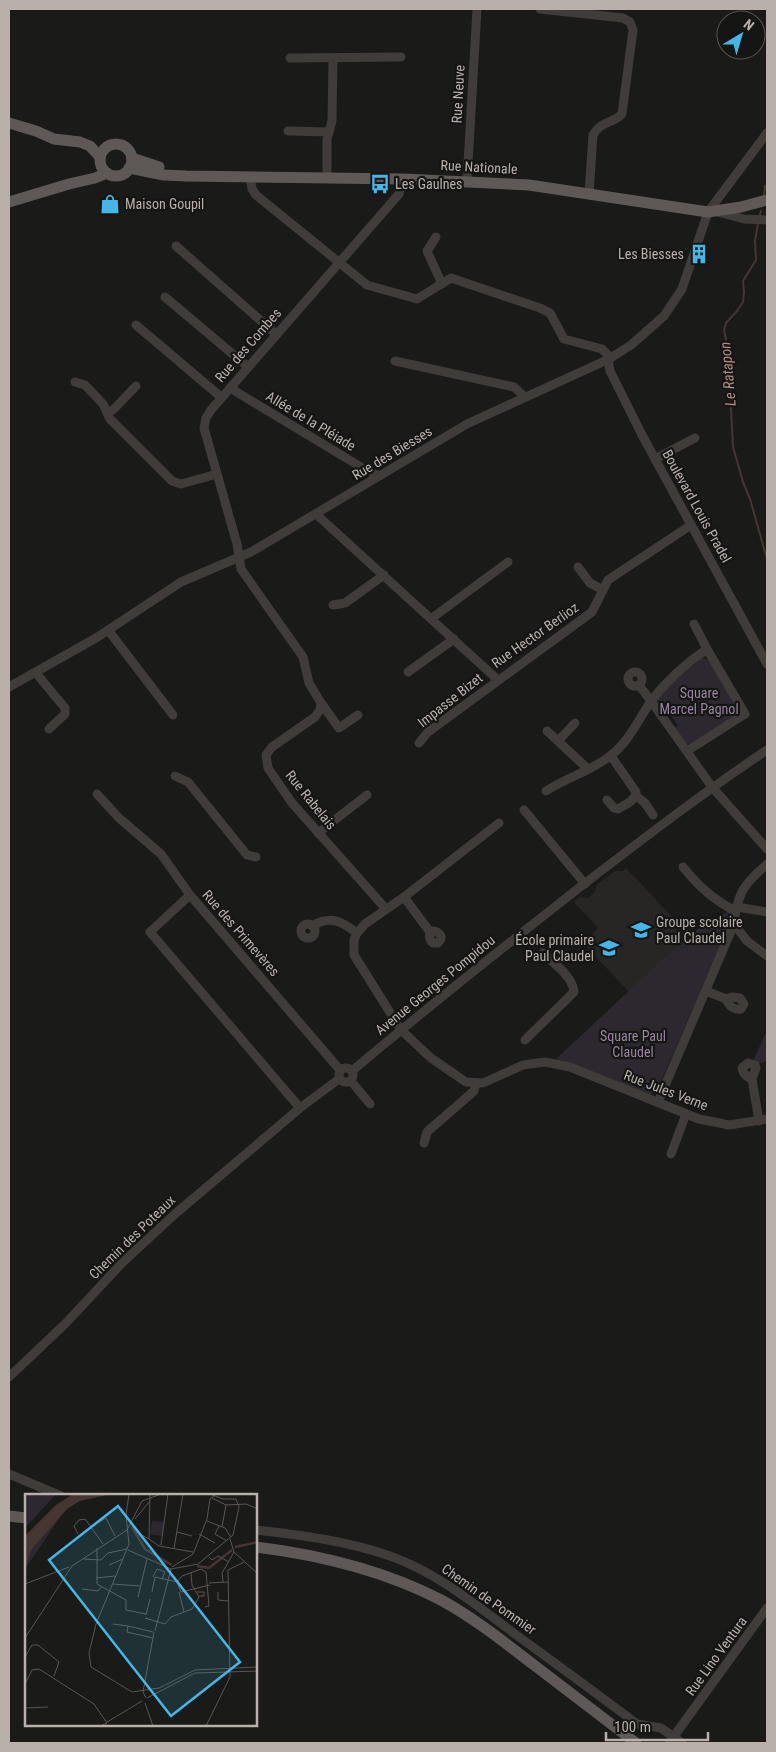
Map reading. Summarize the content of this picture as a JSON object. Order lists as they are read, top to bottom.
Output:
{
  "streets": {
    "main road": ["Rue Nationale"],
    "street": [
      "Rue Neuve",
      "Rue des Combes",
      "Allée de la Pléiade",
      "Rue des Biesses",
      "Boulevard Louis Pradel",
      "Rue Hector Berlioz",
      "Impasse Bizet",
      "Rue Rabelais",
      "Rue des Primevères",
      "Avenue Georges Pompidou",
      "Rue Jules Verne",
      "Chemin des Poteaux",
      "Chemin de Pommier",
      "Rue Lino Ventura"
    ]
  },
  "crossings": [
    ["Rue Neuve", "Rue Nationale"],
    ["Rue Nationale", "Rue des Combes"],
    ["Rue Nationale", "Rue des Biesses"],
    ["Rue des Combes", "Allée de la Pléiade"],
    ["Rue des Combes", "Rue des Biesses"],
    ["Allée de la Pléiade", "Rue des Biesses"],
    ["Rue des Biesses", "Boulevard Louis Pradel"],
    ["Rue des Biesses", "Rue Hector Berlioz"],
    ["Boulevard Louis Pradel", "Rue Hector Berlioz"],
    ["Rue Hector Berlioz", "Impasse Bizet"],
    ["Rue des Primevères", "Chemin des Poteaux"],
    ["Chemin de Pommier", "Rue Lino Ventura"]
  ],
  "water": ["Le Ratapon"],
  "parks": ["Square Marcel Pagnol", "Square Paul Claudel"],
  "places": {
    "bus stop": ["Les Gaulnes"],
    "shop": ["Maison Goupil"],
    "building": ["Les Biesses"],
    "school or university": ["Groupe scolaire Paul Claudel", "École primaire Paul Claudel"]
  },
  "scale_bar": "100 m",
  "north": "top right"
}
